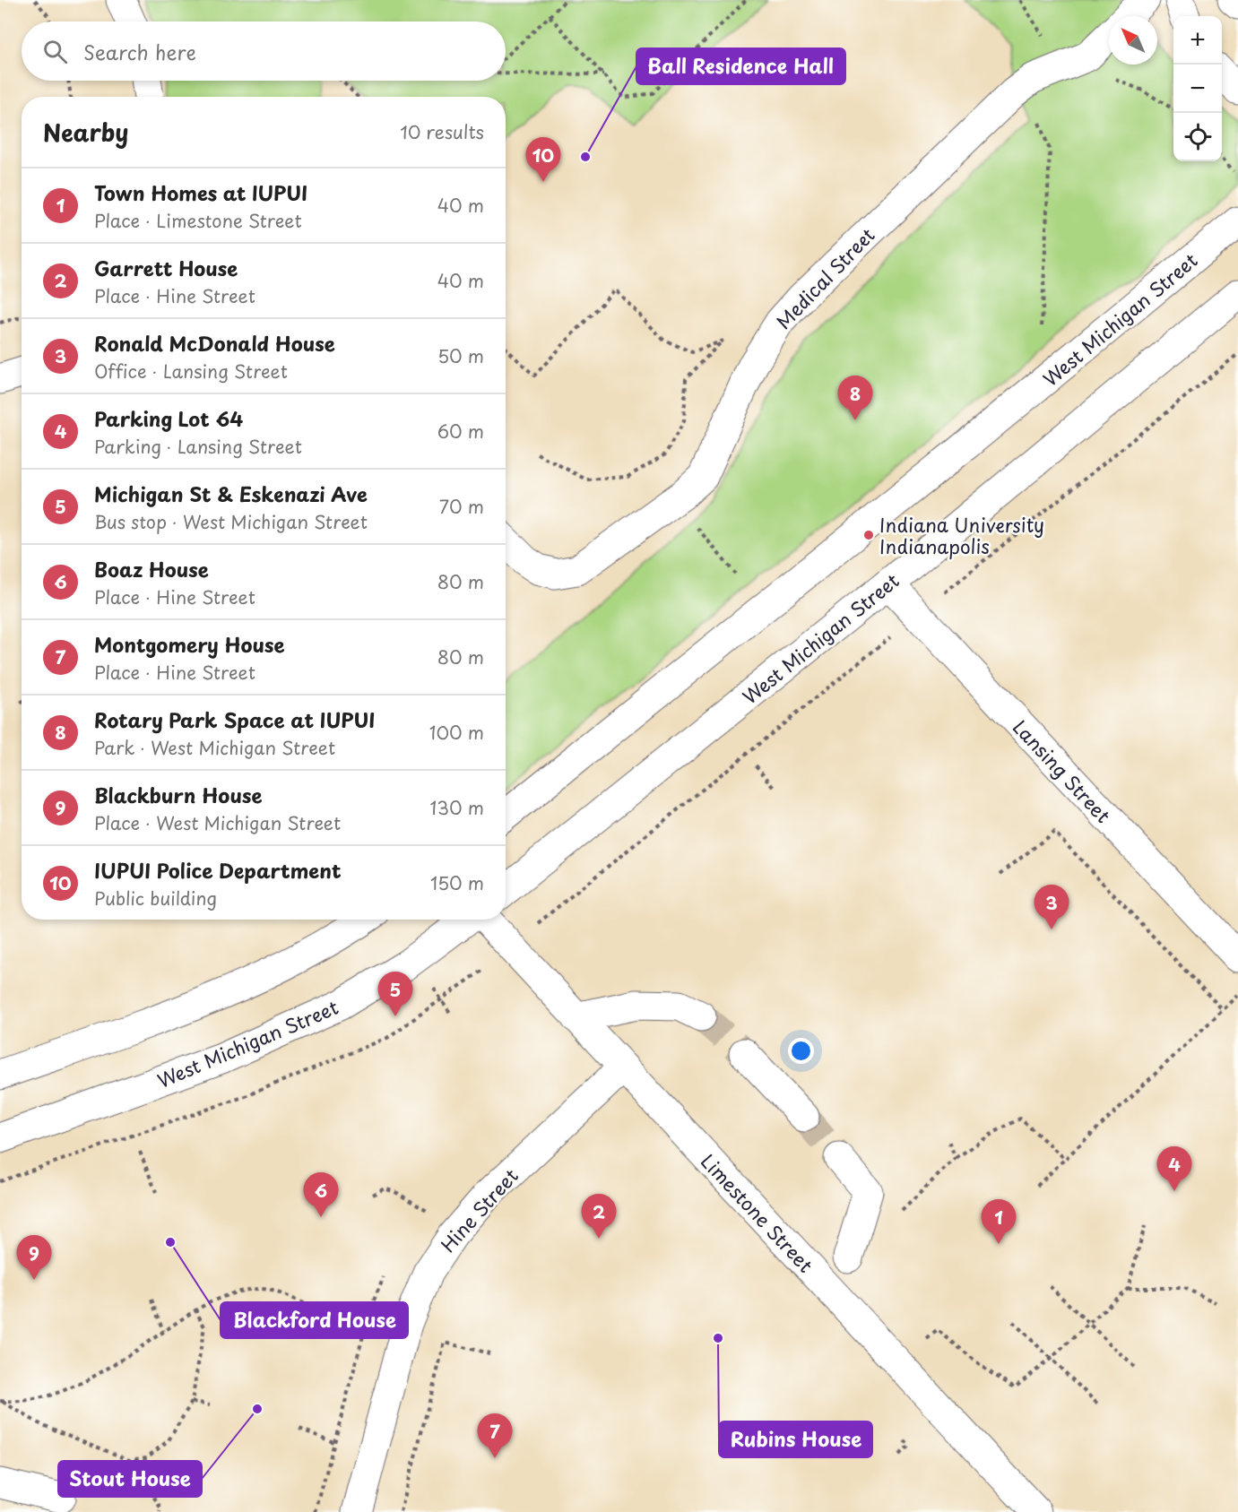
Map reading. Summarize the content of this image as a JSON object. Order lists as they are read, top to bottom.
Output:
{
  "streets": {
    "main road": [
      "Medical Street",
      "West Michigan Street",
      "Lansing Street",
      "Hine Street",
      "Limestone Street"
    ]
  },
  "crossings": [
    ["West Michigan Street", "Lansing Street"],
    ["Hine Street", "Limestone Street"]
  ],
  "places": [
    "Ball Residence Hall",
    "Indiana University Indianapolis",
    "Blackford House",
    "Rubins House",
    "Stout House"
  ],
  "north": "top left",
  "page": {
    "map_buttons": ["+", "−"],
    "search": "Search here",
    "heading": ["Nearby", "10 results"],
    "pins": [
      "10",
      "8",
      "3",
      "5",
      "4",
      "6",
      "2",
      "1",
      "9",
      "7"
    ],
    "list": [
      {
        "mark": "1",
        "name": "Town Homes at IUPUI",
        "note": "Place · Limestone Street",
        "value": "40 m"
      },
      {
        "mark": "2",
        "name": "Garrett House",
        "note": "Place · Hine Street",
        "value": "40 m"
      },
      {
        "mark": "3",
        "name": "Ronald McDonald House",
        "note": "Office · Lansing Street",
        "value": "50 m"
      },
      {
        "mark": "4",
        "name": "Parking Lot 64",
        "note": "Parking · Lansing Street",
        "value": "60 m"
      },
      {
        "mark": "5",
        "name": "Michigan St & Eskenazi Ave",
        "note": "Bus stop · West Michigan Street",
        "value": "70 m"
      },
      {
        "mark": "6",
        "name": "Boaz House",
        "note": "Place · Hine Street",
        "value": "80 m"
      },
      {
        "mark": "7",
        "name": "Montgomery House",
        "note": "Place · Hine Street",
        "value": "80 m"
      },
      {
        "mark": "8",
        "name": "Rotary Park Space at IUPUI",
        "note": "Park · West Michigan Street",
        "value": "100 m"
      },
      {
        "mark": "9",
        "name": "Blackburn House",
        "note": "Place · West Michigan Street",
        "value": "130 m"
      },
      {
        "mark": "10",
        "name": "IUPUI Police Department",
        "note": "Public building",
        "value": "150 m"
      }
    ]
  }
}
